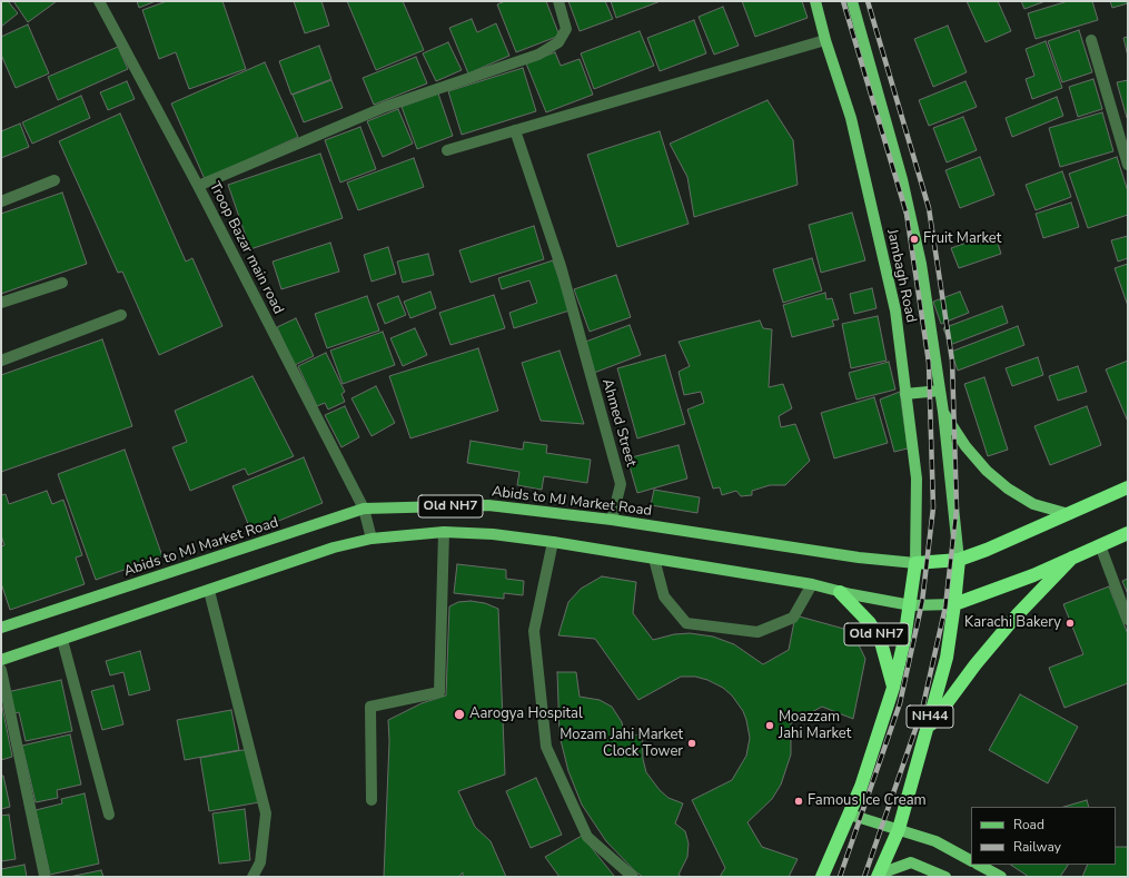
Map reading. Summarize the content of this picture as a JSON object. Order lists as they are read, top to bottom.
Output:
{
  "streets": {
    "highway": ["Old NH7", "NH44"],
    "main road": ["Jambagh Road", "Abids to MJ Market Road"],
    "street": ["Troop Bazar main road", "Ahmed Street"]
  },
  "crossings": [
    ["Troop Bazar main road", "Abids to MJ Market Road"],
    ["Troop Bazar main road", "Old NH7"],
    ["Jambagh Road", "Abids to MJ Market Road"],
    ["Jambagh Road", "NH44"],
    ["Ahmed Street", "Abids to MJ Market Road"],
    ["Abids to MJ Market Road", "NH44"],
    ["Old NH7", "NH44"]
  ],
  "places": [
    "Fruit Market",
    "Karachi Bakery",
    "Aarogya Hospital",
    "Moazzam Jahi Market",
    "Mozam Jahi Market Clock Tower",
    "Famous Ice Cream"
  ],
  "legend": ["Road", "Railway"]
}
